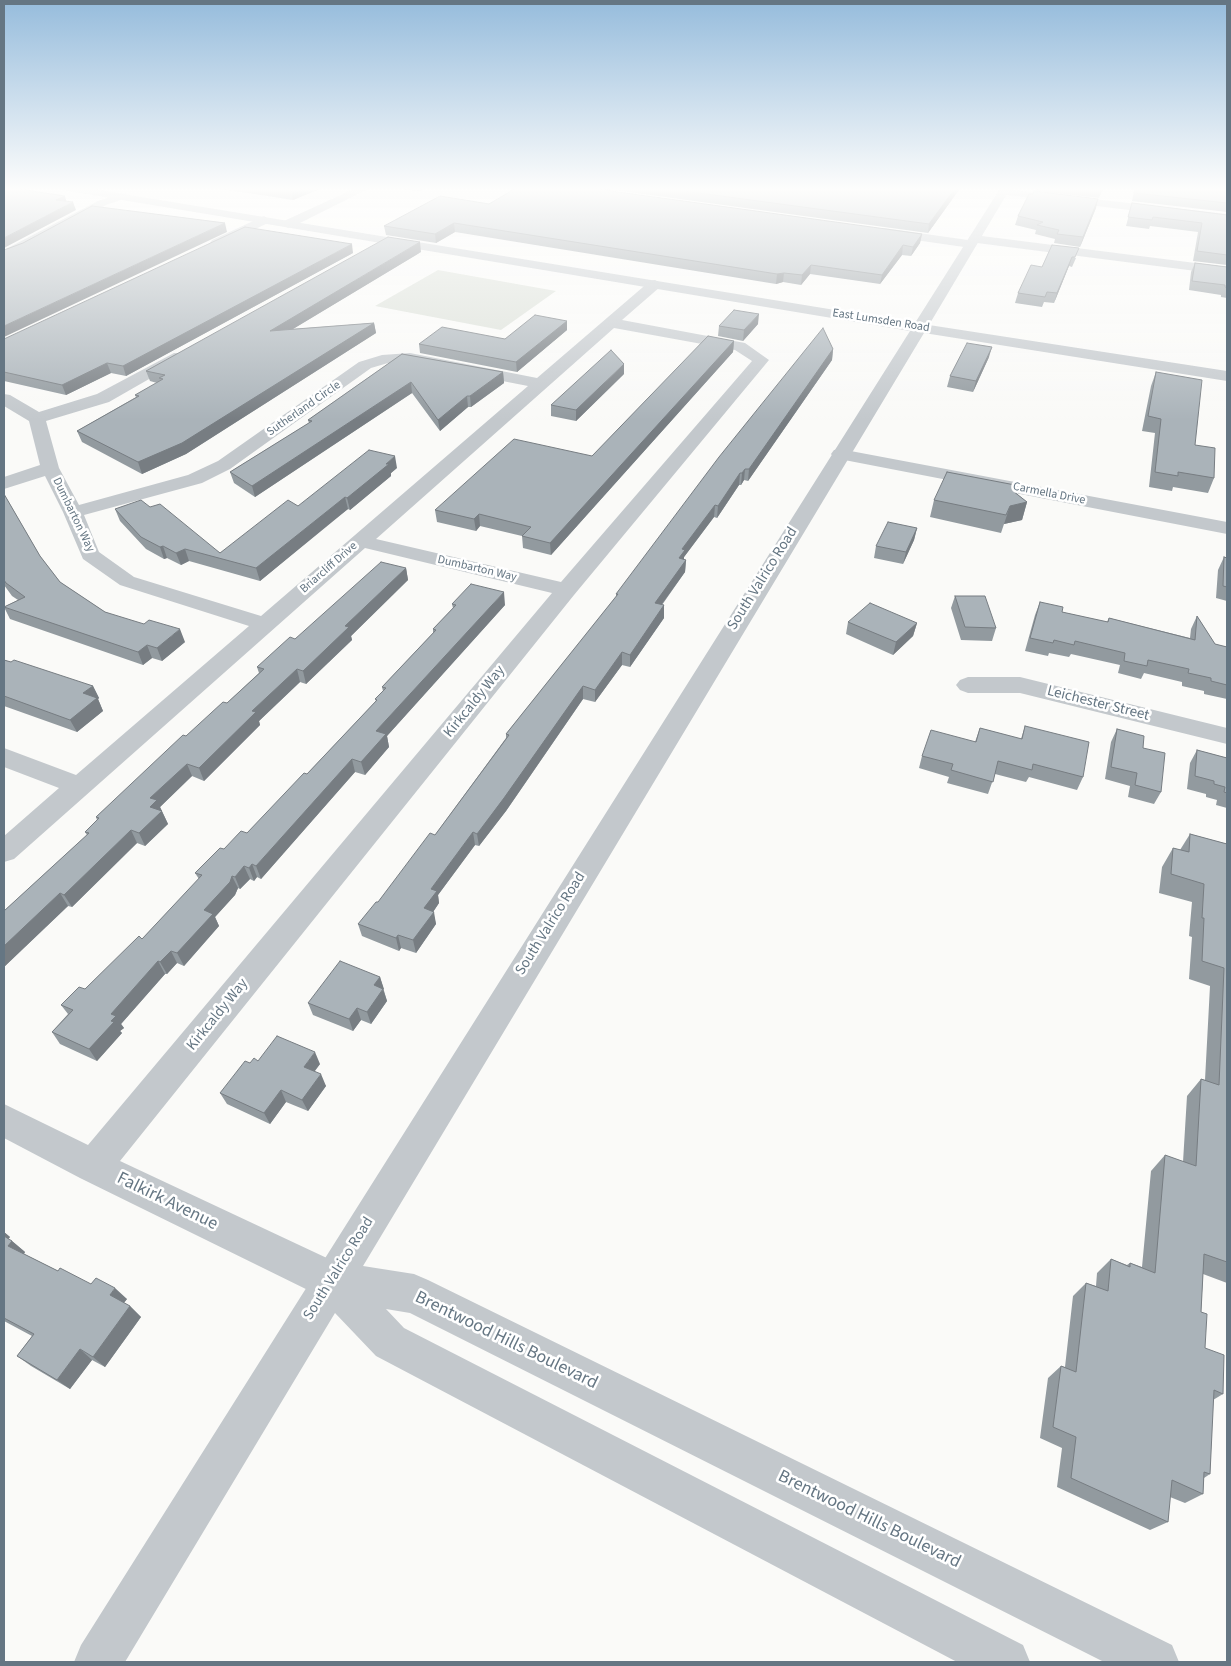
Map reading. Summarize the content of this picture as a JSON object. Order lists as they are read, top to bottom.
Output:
{
  "streets": {
    "street": [
      "East Lumsden Road",
      "Sutherland Circle",
      "Carmella Drive",
      "Dumbarton Way",
      "Briarcliff Drive",
      "South Valrico Road",
      "Kirkcaldy Way",
      "Leichester Street",
      "Falkirk Avenue",
      "Brentwood Hills Boulevard"
    ]
  },
  "crossings": [
    ["East Lumsden Road", "Briarcliff Drive"],
    ["East Lumsden Road", "South Valrico Road"],
    ["Sutherland Circle", "Dumbarton Way"],
    ["Sutherland Circle", "Briarcliff Drive"],
    ["Carmella Drive", "South Valrico Road"],
    ["Dumbarton Way", "Briarcliff Drive"],
    ["Dumbarton Way", "Kirkcaldy Way"],
    ["Briarcliff Drive", "Kirkcaldy Way"],
    ["South Valrico Road", "Falkirk Avenue"],
    ["South Valrico Road", "Brentwood Hills Boulevard"],
    ["Kirkcaldy Way", "Falkirk Avenue"],
    ["Falkirk Avenue", "Brentwood Hills Boulevard"]
  ]
}
